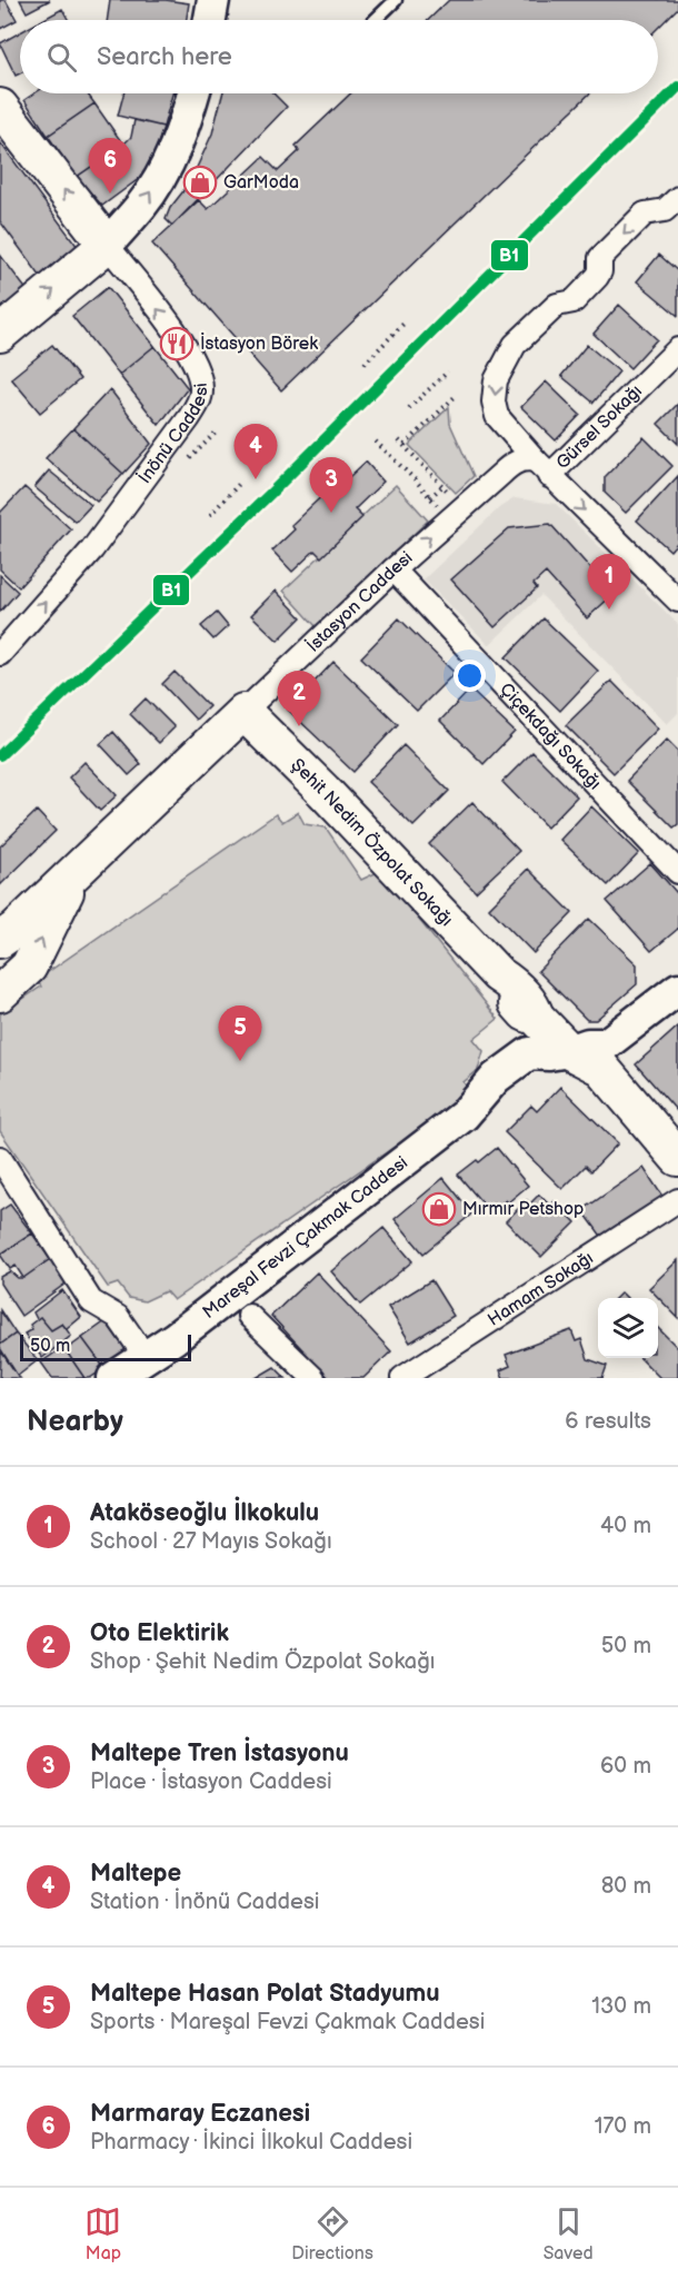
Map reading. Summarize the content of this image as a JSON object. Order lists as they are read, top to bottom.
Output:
{
  "streets": {
    "main road": ["İnönü Caddesi", "İstasyon Caddesi", "Şehit Nedim Özpolat Sokağı"],
    "street": [
      "Gürsel Sokağı",
      "Çiçekdağı Sokağı",
      "Mareşal Fevzi Çakmak Caddesi",
      "Hamam Sokağı"
    ]
  },
  "crossings": [
    ["Gürsel Sokağı", "İstasyon Caddesi"],
    ["İstasyon Caddesi", "Çiçekdağı Sokağı"],
    ["İstasyon Caddesi", "Şehit Nedim Özpolat Sokağı"],
    ["Şehit Nedim Özpolat Sokağı", "Mareşal Fevzi Çakmak Caddesi"]
  ],
  "places": {
    "shop": ["GarModa", "Mırmır Petshop"],
    "restaurant": ["İstasyon Börek"]
  },
  "lines": ["transit line B1"],
  "scale_bar": "50 m",
  "page": {
    "search": "Search here",
    "pins": [
      "6",
      "4",
      "3",
      "1",
      "2",
      "5"
    ],
    "scale": "50 m",
    "heading": ["Nearby", "6 results"],
    "list": [
      {
        "mark": "1",
        "name": "Ataköseoğlu İlkokulu",
        "note": "School · 27 Mayıs Sokağı",
        "value": "40 m"
      },
      {
        "mark": "2",
        "name": "Oto Elektirik",
        "note": "Shop · Şehit Nedim Özpolat Sokağı",
        "value": "50 m"
      },
      {
        "mark": "3",
        "name": "Maltepe Tren İstasyonu",
        "note": "Place · İstasyon Caddesi",
        "value": "60 m"
      },
      {
        "mark": "4",
        "name": "Maltepe",
        "note": "Station · İnönü Caddesi",
        "value": "80 m"
      },
      {
        "mark": "5",
        "name": "Maltepe Hasan Polat Stadyumu",
        "note": "Sports · Mareşal Fevzi Çakmak Caddesi",
        "value": "130 m"
      },
      {
        "mark": "6",
        "name": "Marmaray Eczanesi",
        "note": "Pharmacy · İkinci İlkokul Caddesi",
        "value": "170 m"
      }
    ],
    "nav": ["Map", "Directions", "Saved"]
  }
}
